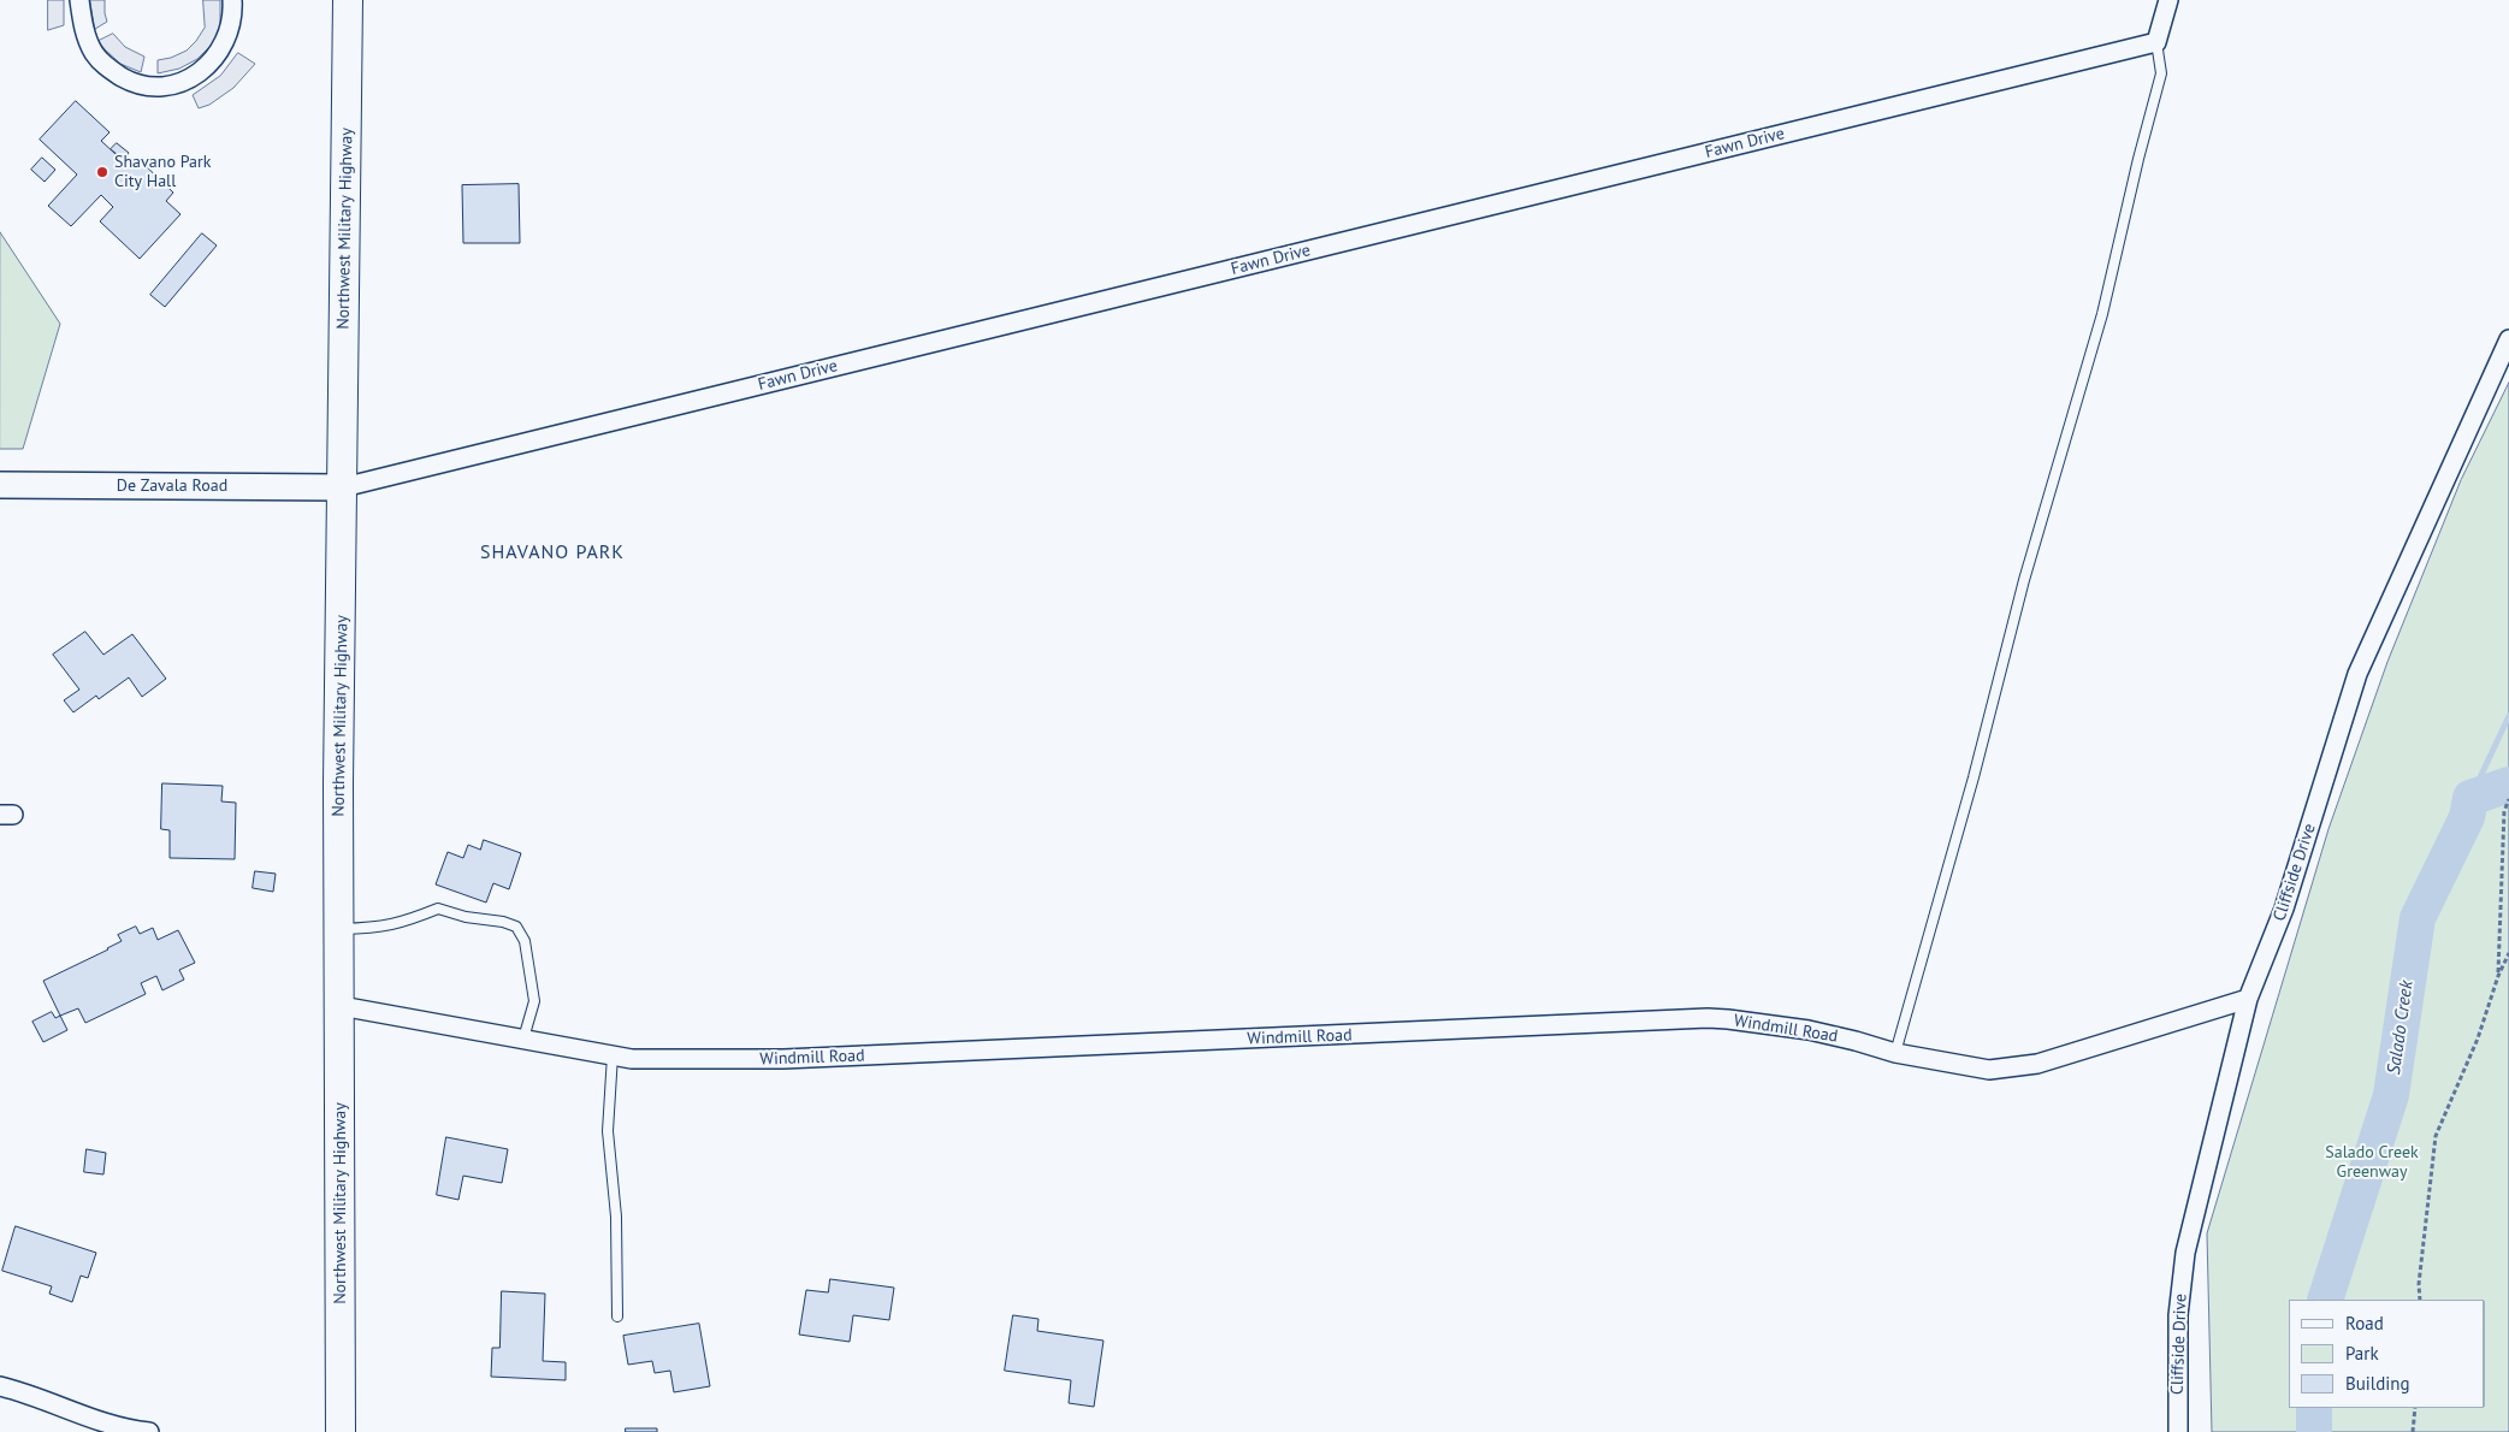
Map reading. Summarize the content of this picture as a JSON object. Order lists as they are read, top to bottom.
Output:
{
  "streets": {
    "main road": ["Northwest Military Highway", "De Zavala Road"],
    "street": ["Fawn Drive", "Cliffside Drive", "Windmill Road"]
  },
  "crossings": [
    ["Fawn Drive", "Northwest Military Highway"],
    ["Fawn Drive", "De Zavala Road"],
    ["Northwest Military Highway", "De Zavala Road"],
    ["Northwest Military Highway", "Windmill Road"],
    ["Cliffside Drive", "Windmill Road"]
  ],
  "districts": ["SHAVANO PARK"],
  "water": ["Salado Creek"],
  "parks": ["Salado Creek Greenway"],
  "places": ["Shavano Park City Hall"],
  "legend": ["Road", "Park", "Building"]
}
